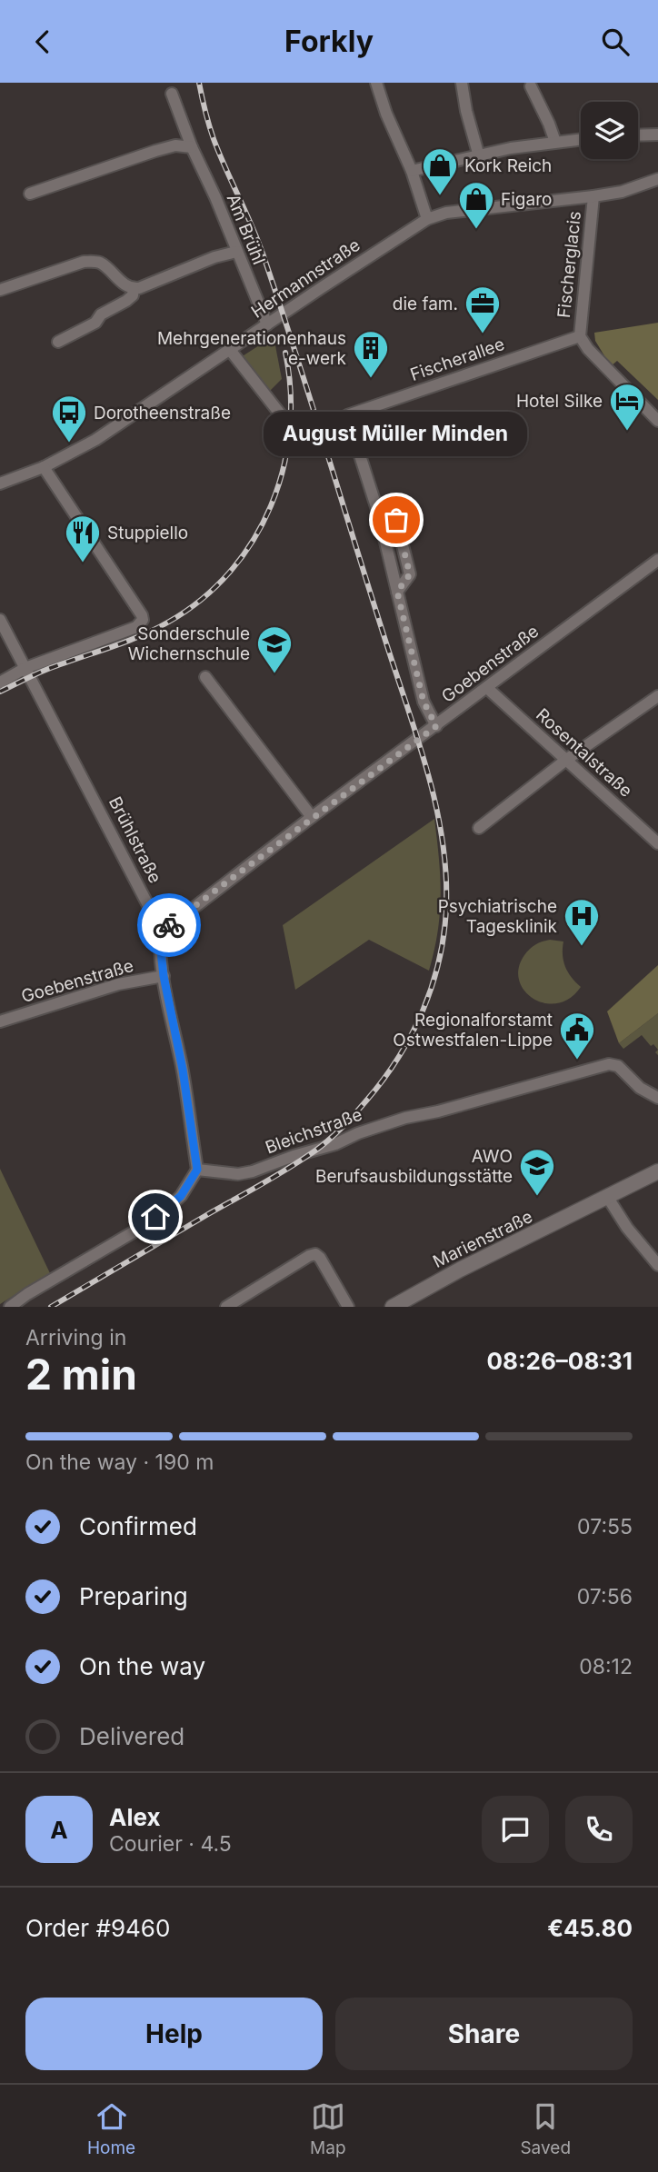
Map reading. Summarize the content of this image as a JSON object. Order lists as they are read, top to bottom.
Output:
{
  "streets": {
    "street": [
      "Am Brühl",
      "Fischerglacis",
      "Hermannstraße",
      "Fischerallee",
      "Goebenstraße",
      "Rosentalstraße",
      "Brühlstraße",
      "Bleichstraße",
      "Marienstraße"
    ]
  },
  "crossings": [
    ["Am Brühl", "Hermannstraße"],
    ["Fischerglacis", "Hermannstraße"],
    ["Fischerglacis", "Fischerallee"],
    ["Fischerallee", "Goebenstraße"],
    ["Goebenstraße", "Rosentalstraße"],
    ["Goebenstraße", "Brühlstraße"],
    ["Brühlstraße", "Bleichstraße"]
  ],
  "places": {
    "shop": ["Kork Reich", "Figaro"],
    "office": ["die fam."],
    "building": ["Mehrgenerationenhaus e-werk"],
    "hotel": ["Hotel Silke"],
    "bus stop": ["Dorotheenstraße"],
    "other": ["August Müller Minden"],
    "restaurant": ["Stuppiello"],
    "school or university": ["Sonderschule Wichernschule", "AWO Berufsausbildungsstätte"],
    "hospital": ["Psychiatrische Tagesklinik"],
    "public building": ["Regionalforstamt Ostwestfalen-Lippe"]
  },
  "page": {
    "header": "Forkly",
    "bubble": "August Müller Minden",
    "heading": ["2 min", "Arriving in", "08:26–08:31"],
    "panel": [
      "Alex",
      "Courier · 4.5",
      "Order #9460",
      "€45.80"
    ],
    "bar": "On the way · 190 m",
    "list": [
      ["Confirmed", "07:55"],
      ["Preparing", "07:56"],
      ["On the way", "08:12"],
      "Delivered"
    ],
    "round": "A",
    "buttons": ["Help", "Share"],
    "tabs": ["Home", "Map", "Saved"]
  }
}
